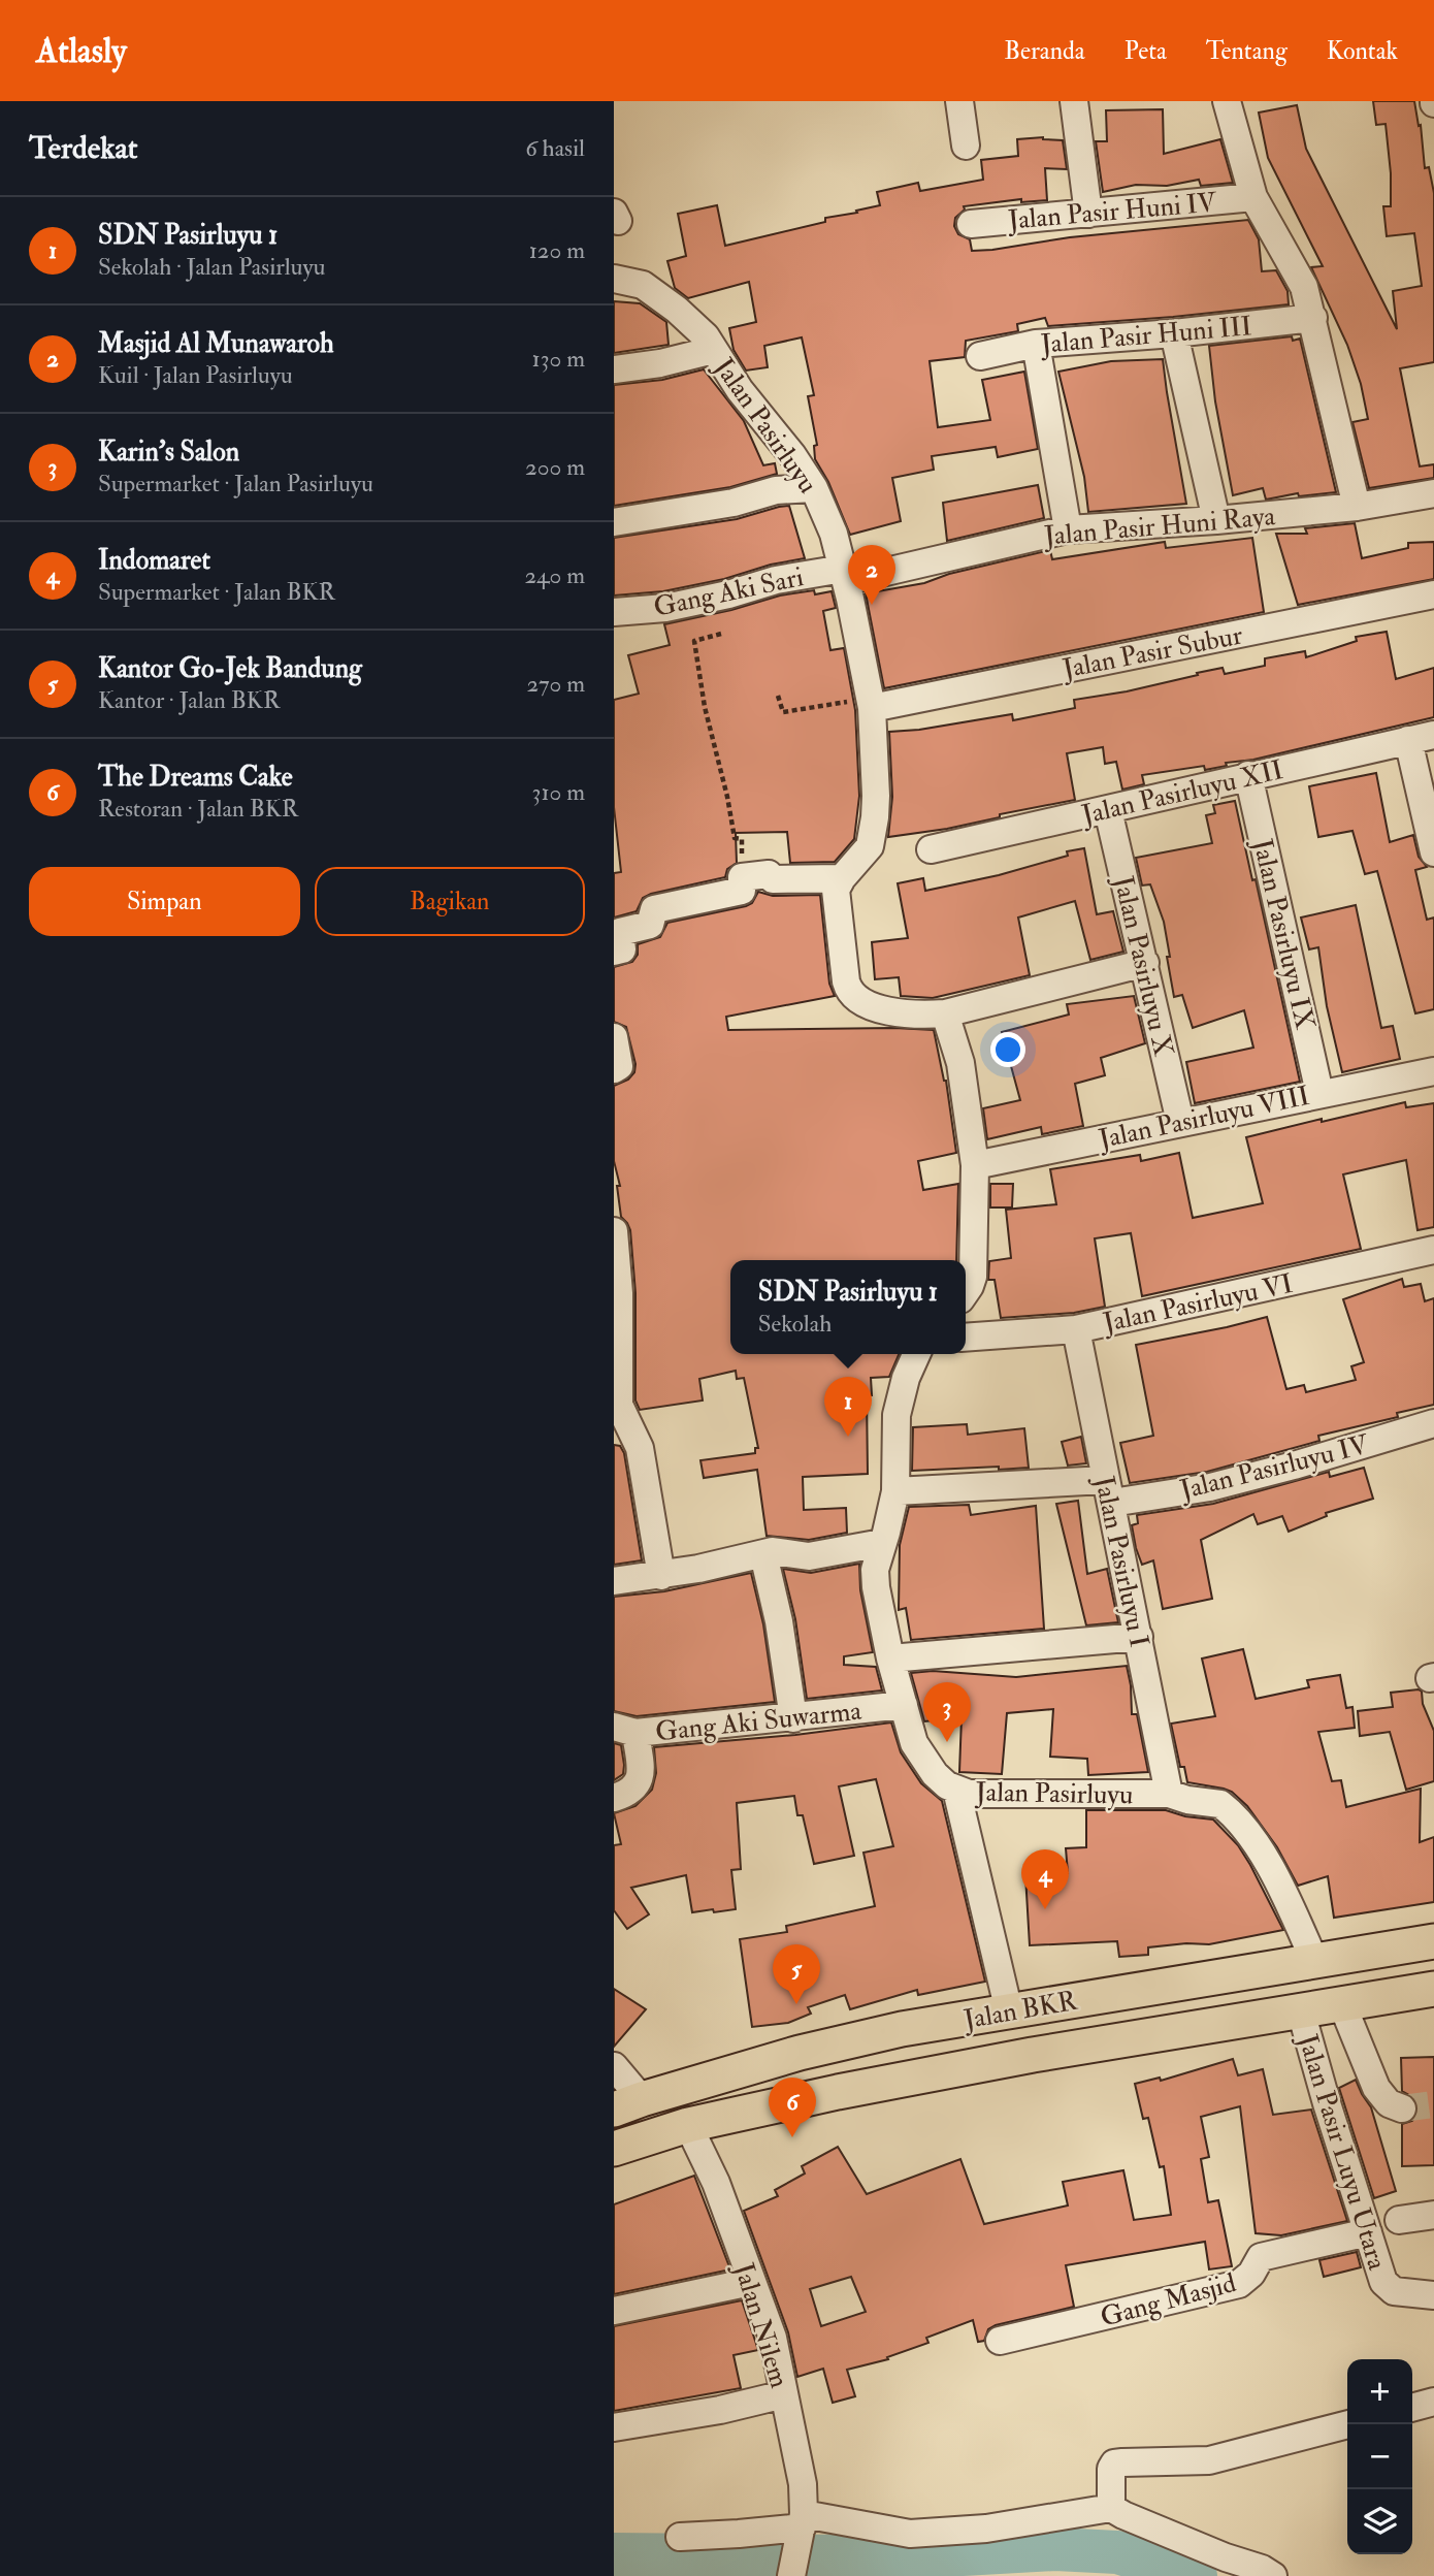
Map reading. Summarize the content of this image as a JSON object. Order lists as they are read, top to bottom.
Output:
{
  "streets": {
    "main road": ["Jalan BKR"],
    "street": [
      "Jalan Pasir Huni IV",
      "Jalan Pasir Huni III",
      "Jalan Pasirluyu",
      "Jalan Pasir Huni Raya",
      "Gang Aki Sari",
      "Jalan Pasir Subur",
      "Jalan Pasirluyu XII",
      "Jalan Pasirluyu IX",
      "Jalan Pasirluyu X",
      "Jalan Pasirluyu VIII",
      "Jalan Pasirluyu VI",
      "Jalan Pasirluyu IV",
      "Jalan Pasirluyu I",
      "Gang Aki Suwarma",
      "Jalan Pasir Luyu Utara",
      "Gang Masjid",
      "Jalan Nilem"
    ]
  },
  "crossings": [
    ["Jalan Pasirluyu", "Jalan Pasir Huni Raya"],
    ["Jalan Pasirluyu", "Gang Aki Sari"],
    ["Jalan Pasirluyu", "Jalan Pasir Subur"],
    ["Jalan Pasirluyu", "Jalan Pasirluyu IV"],
    ["Jalan Pasirluyu", "Jalan Pasirluyu I"],
    ["Jalan Pasirluyu", "Gang Aki Suwarma"],
    ["Jalan Pasirluyu", "Jalan BKR"],
    ["Jalan Pasir Huni Raya", "Gang Aki Sari"],
    ["Jalan Pasirluyu XII", "Jalan Pasirluyu IX"],
    ["Jalan Pasirluyu XII", "Jalan Pasirluyu X"],
    ["Jalan Pasirluyu IX", "Jalan Pasirluyu VIII"],
    ["Jalan Pasirluyu X", "Jalan Pasirluyu VIII"],
    ["Jalan Pasirluyu VI", "Jalan Pasirluyu I"],
    ["Jalan Pasirluyu IV", "Jalan Pasirluyu I"],
    ["Jalan BKR", "Jalan Pasir Luyu Utara"],
    ["Jalan BKR", "Jalan Nilem"],
    ["Jalan Pasir Luyu Utara", "Gang Masjid"]
  ],
  "page": {
    "header": "Atlasly",
    "nav": [
      "Beranda",
      "Peta",
      "Tentang",
      "Kontak"
    ],
    "heading": ["Terdekat", "6 hasil"],
    "list": [
      {
        "mark": "1",
        "name": "SDN Pasirluyu 1",
        "note": "Sekolah · Jalan Pasirluyu",
        "value": "120 m"
      },
      {
        "mark": "2",
        "name": "Masjid Al Munawaroh",
        "note": "Kuil · Jalan Pasirluyu",
        "value": "130 m"
      },
      {
        "mark": "3",
        "name": "Karin's Salon",
        "note": "Supermarket · Jalan Pasirluyu",
        "value": "200 m"
      },
      {
        "mark": "4",
        "name": "Indomaret",
        "note": "Supermarket · Jalan BKR",
        "value": "240 m"
      },
      {
        "mark": "5",
        "name": "Kantor Go-Jek Bandung",
        "note": "Kantor · Jalan BKR",
        "value": "270 m"
      },
      {
        "mark": "6",
        "name": "The Dreams Cake",
        "note": "Restoran · Jalan BKR",
        "value": "310 m"
      }
    ],
    "pins": [
      "2",
      "1",
      "3",
      "4",
      "5",
      "6"
    ],
    "buttons": ["Simpan", "Bagikan"],
    "popup": ["SDN Pasirluyu 1", "Sekolah"],
    "map_buttons": ["+", "−"]
  }
}
